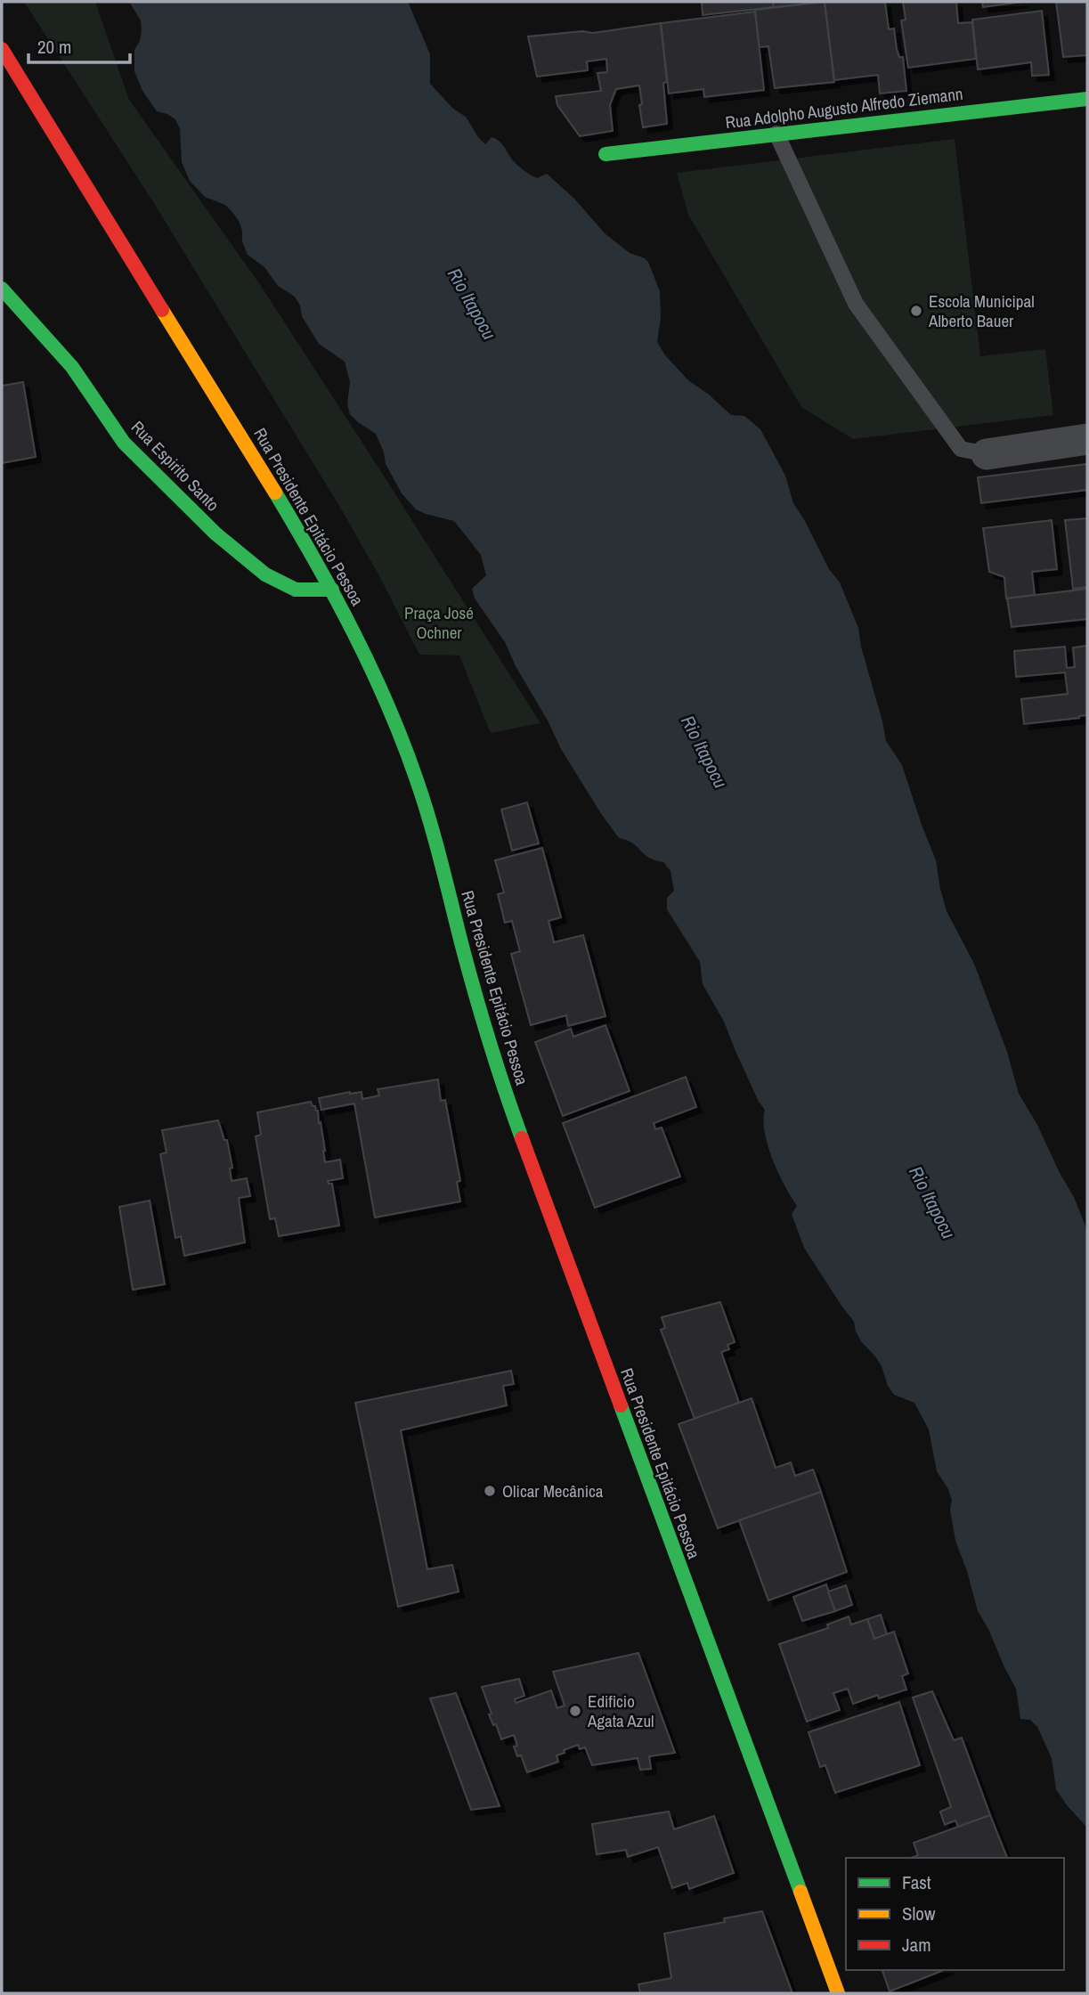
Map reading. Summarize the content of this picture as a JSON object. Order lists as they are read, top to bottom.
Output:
{
  "streets": {
    "main road": ["Rua Adolpho Augusto Alfredo Ziemann", "Rua Espirito Santo", "Rua Presidente Epitácio Pessoa"]
  },
  "crossings": [
    ["Rua Espirito Santo", "Rua Presidente Epitácio Pessoa"]
  ],
  "water": ["Rio Itapocu"],
  "parks": ["Praça José Ochner"],
  "places": ["Escola Municipal Alberto Bauer", "Olicar Mecânica", "Edificio Agata Azul"],
  "legend": ["Fast", "Slow", "Jam"],
  "scale_bar": "20 m"
}
